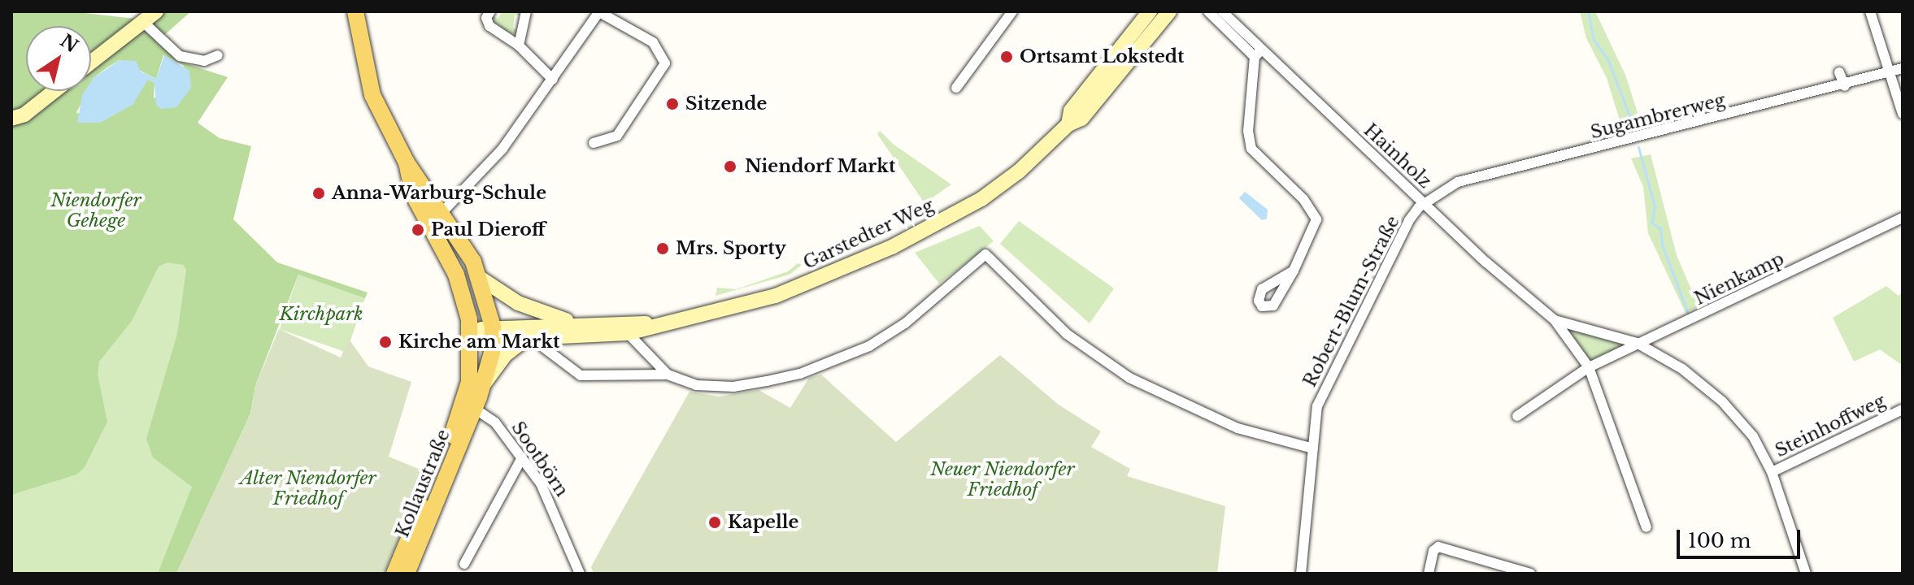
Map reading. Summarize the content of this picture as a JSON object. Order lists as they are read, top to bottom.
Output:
{
  "streets": {
    "main road": ["Garstedter Weg", "Kollaustraße"],
    "street": [
      "Sugambrerweg",
      "Hainholz",
      "Nienkamp",
      "Robert-Blum-Straße",
      "Steinhoffweg",
      "Sootbörn"
    ]
  },
  "crossings": [
    ["Sugambrerweg", "Hainholz"],
    ["Sugambrerweg", "Robert-Blum-Straße"],
    ["Hainholz", "Nienkamp"],
    ["Hainholz", "Robert-Blum-Straße"],
    ["Hainholz", "Steinhoffweg"],
    ["Garstedter Weg", "Kollaustraße"],
    ["Sootbörn", "Kollaustraße"]
  ],
  "parks": [
    "Niendorfer Gehege",
    "Kirchpark",
    "Neuer Niendorfer Friedhof",
    "Alter Niendorfer Friedhof"
  ],
  "places": [
    "Ortsamt Lokstedt",
    "Sitzende",
    "Niendorf Markt",
    "Anna-Warburg-Schule",
    "Paul Dieroff",
    "Mrs. Sporty",
    "Kirche am Markt",
    "Kapelle"
  ],
  "scale_bar": "100 m",
  "north": "top right"
}
